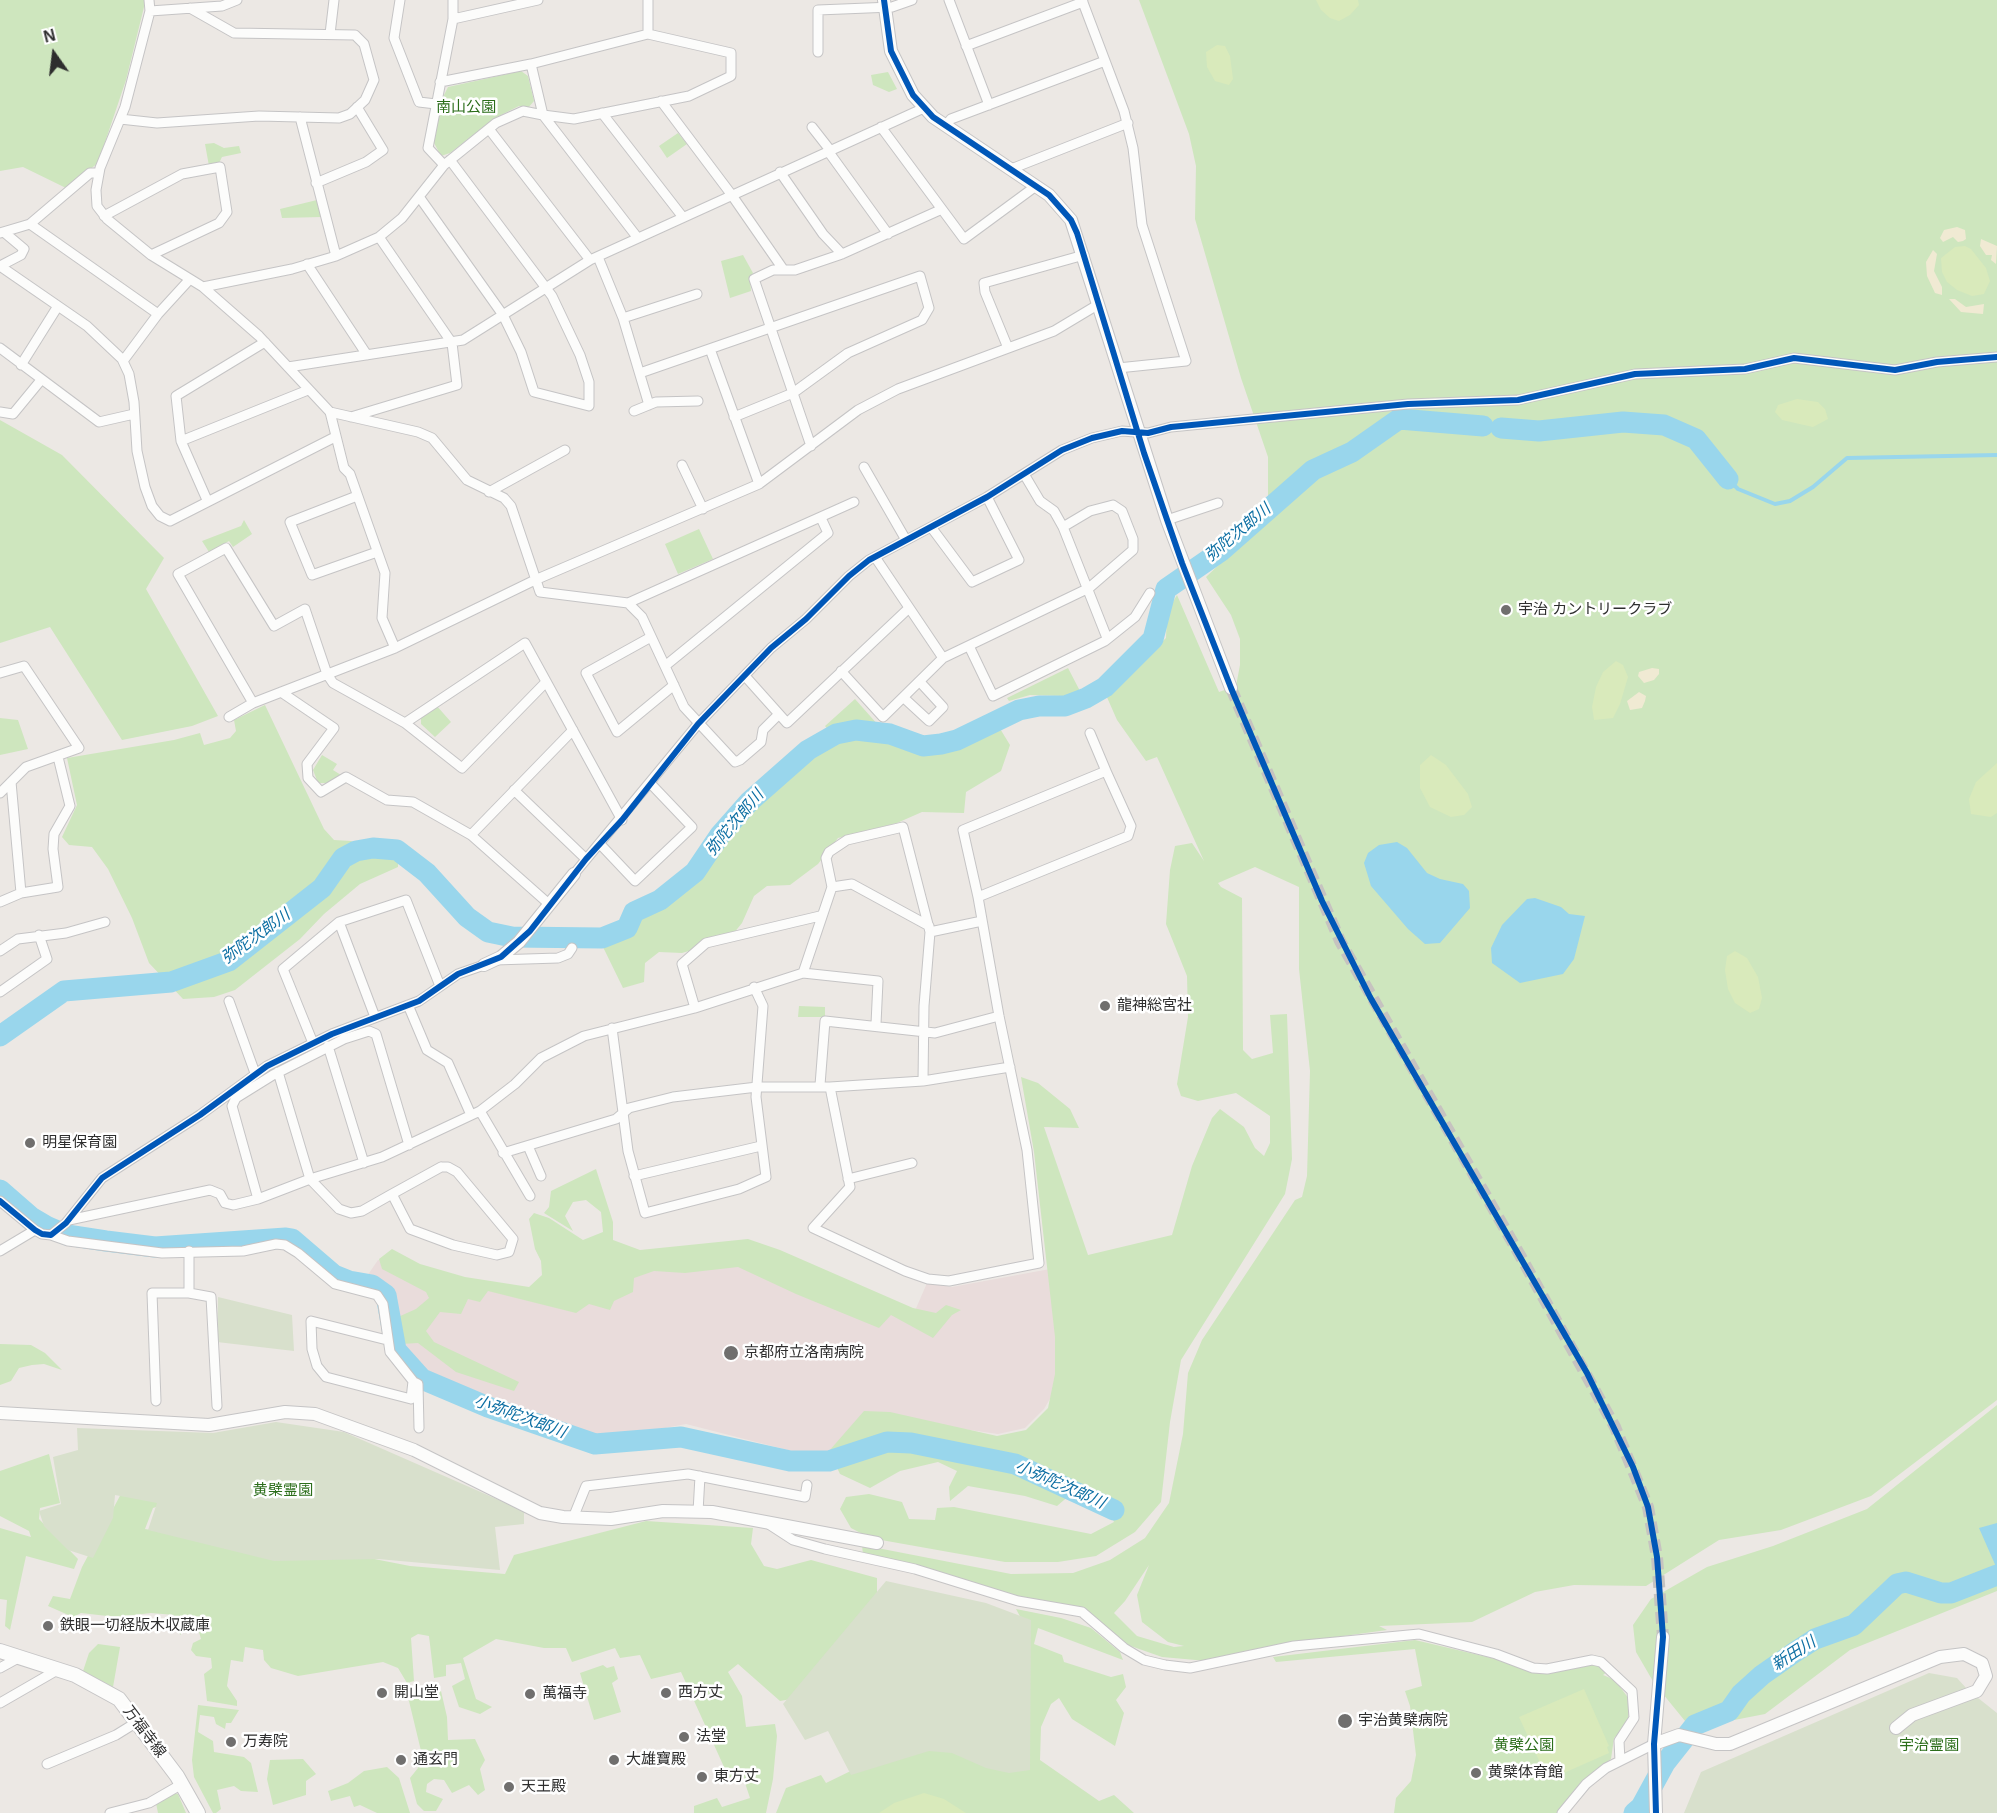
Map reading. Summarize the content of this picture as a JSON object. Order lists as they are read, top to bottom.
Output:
{
  "streets": {
    "main road": ["万福寺線"]
  },
  "water": ["弥陀次郎川", "小弥陀次郎川", "新田川"],
  "parks": [
    "南山公園",
    "黄檗霊園",
    "黄檗公園",
    "宇治霊園"
  ],
  "places": [
    "宇治 カントリークラブ",
    "龍神総宮社",
    "明星保育園",
    "京都府立洛南病院",
    "鉄眼一切経版木収蔵庫",
    "開山堂",
    "西方丈",
    "萬福寺",
    "宇治黄檗病院",
    "法堂",
    "万寿院",
    "通玄門",
    "大雄寶殿",
    "黄檗体育館",
    "東方丈",
    "天王殿"
  ],
  "north": "top"
}
